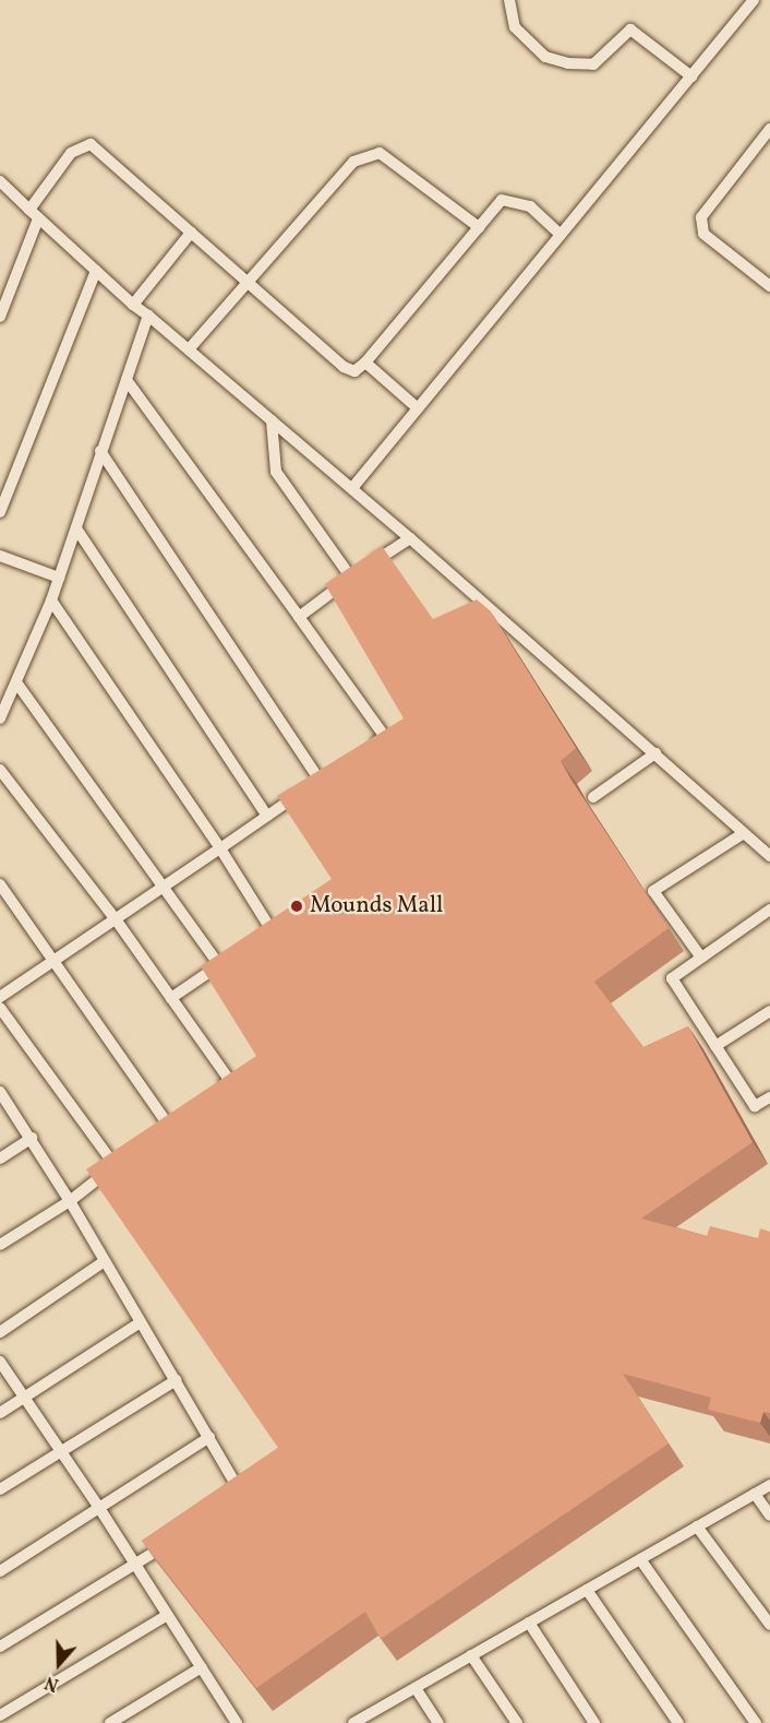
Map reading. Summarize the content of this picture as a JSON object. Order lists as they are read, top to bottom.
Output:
{
  "places": ["Mounds Mall"],
  "north": "bottom"
}
